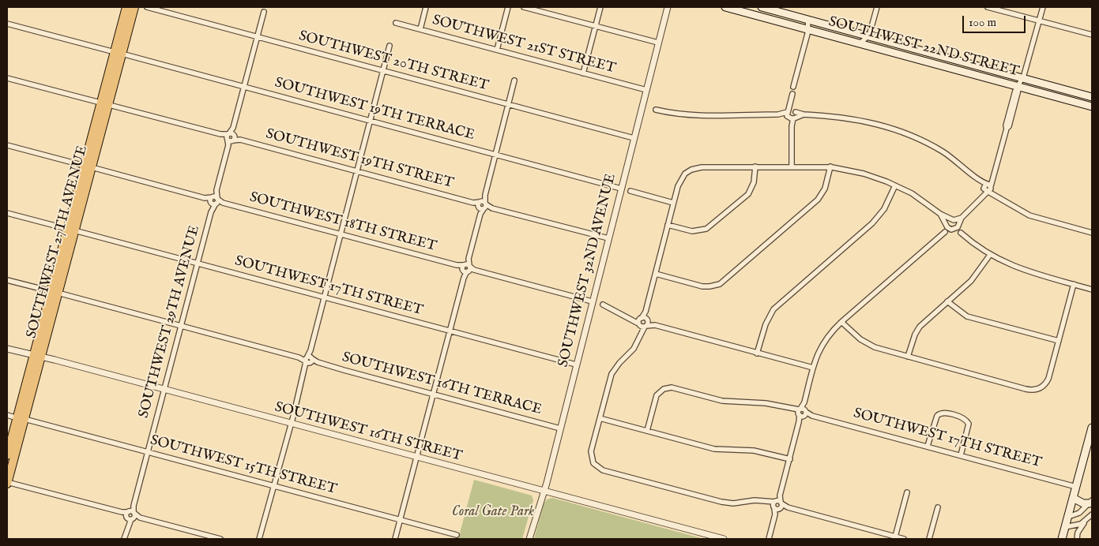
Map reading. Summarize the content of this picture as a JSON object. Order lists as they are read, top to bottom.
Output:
{
  "streets": {
    "highway": ["SOUTHWEST 27TH AVENUE"],
    "main road": ["SOUTHWEST 22ND STREET"],
    "street": [
      "SOUTHWEST 21ST STREET",
      "SOUTHWEST 20TH STREET",
      "SOUTHWEST 19TH TERRACE",
      "SOUTHWEST 19TH STREET",
      "SOUTHWEST 18TH STREET",
      "SOUTHWEST 32ND AVENUE",
      "SOUTHWEST 17TH STREET",
      "SOUTHWEST 29TH AVENUE",
      "SOUTHWEST 16TH TERRACE",
      "SOUTHWEST 16TH STREET",
      "SOUTHWEST 15TH STREET"
    ]
  },
  "crossings": [
    ["SOUTHWEST 21ST STREET", "SOUTHWEST 32ND AVENUE"],
    ["SOUTHWEST 20TH STREET", "SOUTHWEST 32ND AVENUE"],
    ["SOUTHWEST 20TH STREET", "SOUTHWEST 29TH AVENUE"],
    ["SOUTHWEST 19TH TERRACE", "SOUTHWEST 27TH AVENUE"],
    ["SOUTHWEST 19TH TERRACE", "SOUTHWEST 32ND AVENUE"],
    ["SOUTHWEST 19TH TERRACE", "SOUTHWEST 29TH AVENUE"],
    ["SOUTHWEST 19TH STREET", "SOUTHWEST 27TH AVENUE"],
    ["SOUTHWEST 19TH STREET", "SOUTHWEST 29TH AVENUE"],
    ["SOUTHWEST 18TH STREET", "SOUTHWEST 32ND AVENUE"],
    ["SOUTHWEST 18TH STREET", "SOUTHWEST 29TH AVENUE"],
    ["SOUTHWEST 27TH AVENUE", "SOUTHWEST 17TH STREET"],
    ["SOUTHWEST 27TH AVENUE", "SOUTHWEST 16TH TERRACE"],
    ["SOUTHWEST 27TH AVENUE", "SOUTHWEST 16TH STREET"],
    ["SOUTHWEST 27TH AVENUE", "SOUTHWEST 15TH STREET"],
    ["SOUTHWEST 32ND AVENUE", "SOUTHWEST 17TH STREET"],
    ["SOUTHWEST 32ND AVENUE", "SOUTHWEST 16TH TERRACE"],
    ["SOUTHWEST 32ND AVENUE", "SOUTHWEST 16TH STREET"],
    ["SOUTHWEST 17TH STREET", "SOUTHWEST 29TH AVENUE"],
    ["SOUTHWEST 29TH AVENUE", "SOUTHWEST 16TH TERRACE"],
    ["SOUTHWEST 29TH AVENUE", "SOUTHWEST 16TH STREET"],
    ["SOUTHWEST 29TH AVENUE", "SOUTHWEST 15TH STREET"]
  ],
  "parks": ["Coral Gate Park"],
  "scale_bar": "100 m"
}
